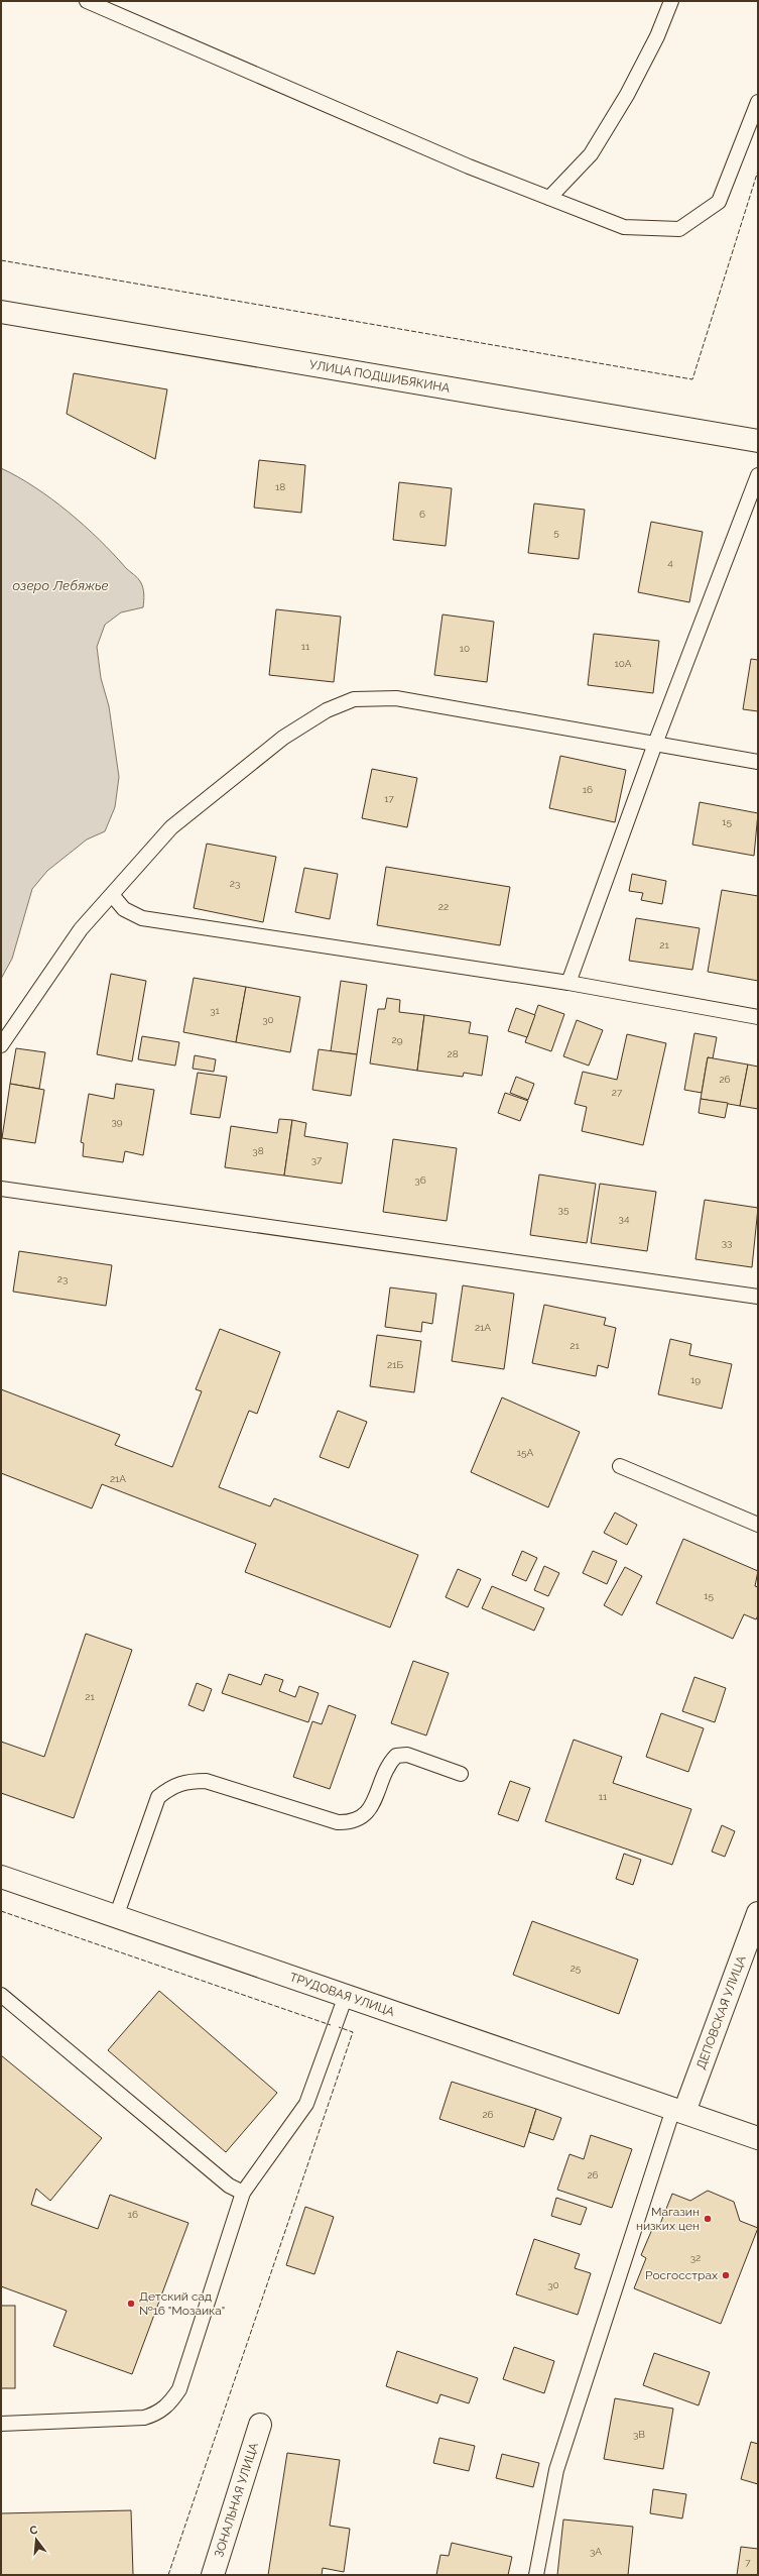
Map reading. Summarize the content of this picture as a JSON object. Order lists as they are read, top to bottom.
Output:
{
  "streets": {
    "street": [
      "УЛИЦА ПОДШИБЯКИНА",
      "ТРУДОВАЯ УЛИЦА",
      "ДЕПОВСКАЯ УЛИЦА",
      "ЗОНАЛЬНАЯ УЛИЦА"
    ]
  },
  "crossings": [
    ["ТРУДОВАЯ УЛИЦА", "ДЕПОВСКАЯ УЛИЦА"]
  ],
  "water": ["озеро Лебяжье"],
  "places": ["Магазин низких цен", "Росгосстрах", "Детский сад №16 \"Мозаика\""],
  "house_numbers": [
    "18",
    "6",
    "5",
    "4",
    "11",
    "10",
    "10А",
    "16",
    "17",
    "15",
    "23",
    "22",
    "21",
    "31",
    "30",
    "29",
    "28",
    "26",
    "27",
    "39",
    "38",
    "37",
    "36",
    "35",
    "34",
    "33",
    "23",
    "21А",
    "21",
    "21Б",
    "19",
    "15А",
    "21А",
    "15",
    "21",
    "11",
    "25",
    "26",
    "26",
    "16",
    "32",
    "30",
    "3В",
    "3А",
    "7"
  ],
  "north": "top"
}
